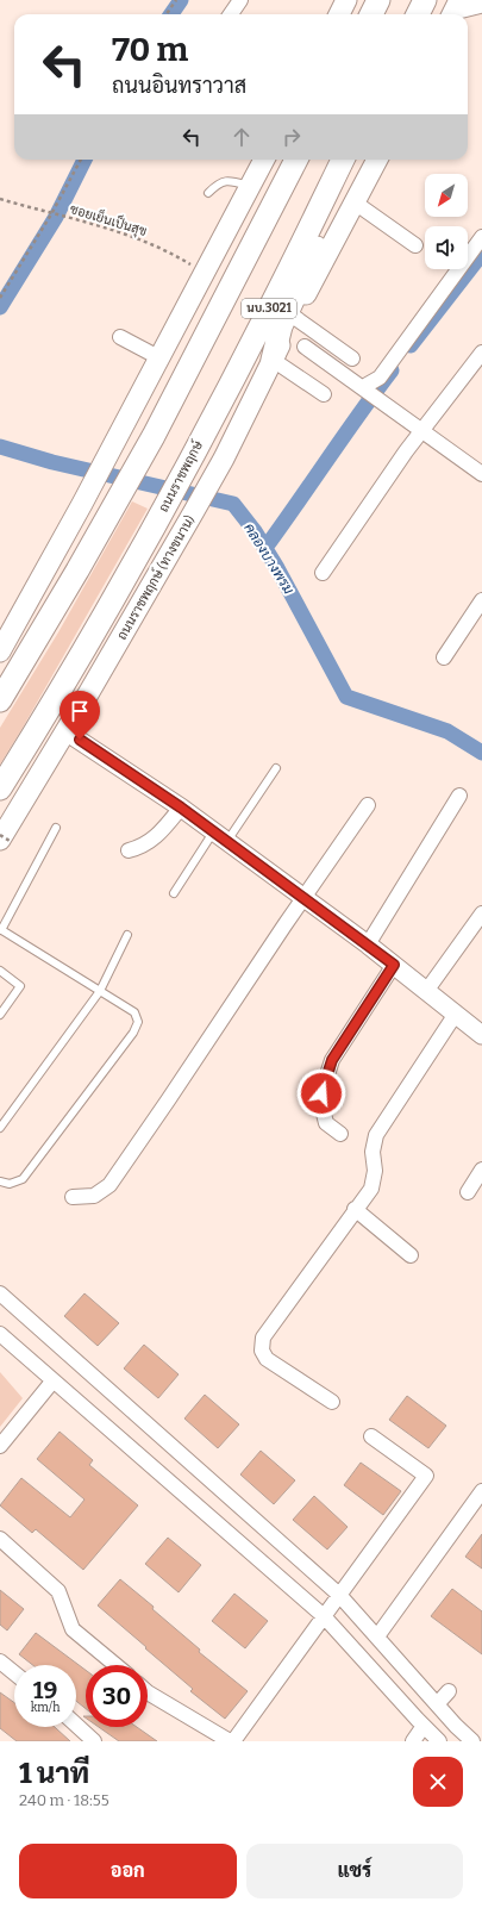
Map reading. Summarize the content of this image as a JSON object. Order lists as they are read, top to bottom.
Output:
{
  "streets": {
    "main road": ["นบ.3021", "ถนนราชพฤกษ์", "ถนนราชพฤกษ์ (ทางขนาน)"],
    "path": ["ซอยเย็นเป็นสุข"]
  },
  "crossings": [
    ["นบ.3021", "ถนนราชพฤกษ์ (ทางขนาน)"]
  ],
  "water": ["คลองบางพรม"],
  "north": "bottom left",
  "page": {
    "turn": ["70 m", "ถนนอินทราวาส"],
    "speed": "19 km/h",
    "limit": "30",
    "heading": ["1 นาที", "240 m · 18:55"],
    "buttons": ["ออก", "แชร์"]
  }
}
